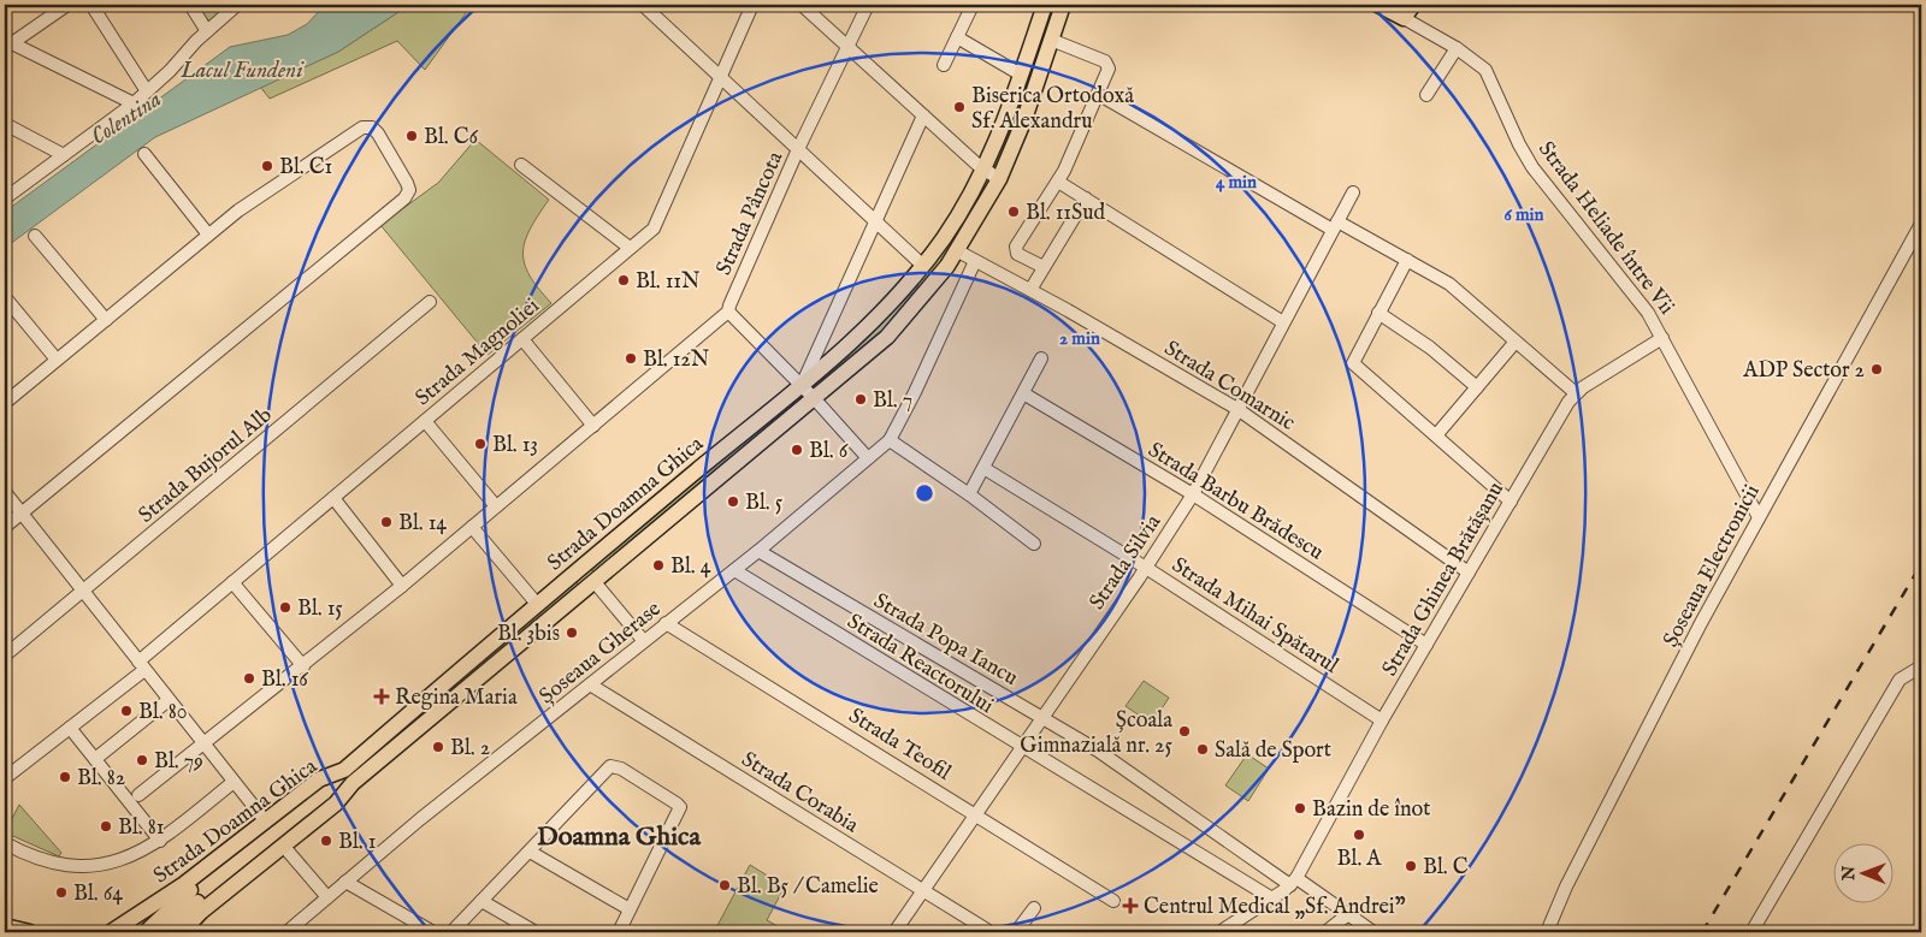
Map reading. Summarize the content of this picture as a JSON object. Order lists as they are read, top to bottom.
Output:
{
  "streets": {
    "main road": ["Strada Heliade între Vii", "Strada Doamna Ghica"],
    "street": [
      "Strada Pâncota",
      "Strada Magnoliei",
      "Strada Comarnic",
      "Strada Bujorul Alb",
      "Strada Barbu Brădescu",
      "Strada Silvia",
      "Șoseaua Electronicii",
      "Strada Ghinea Brătășanu",
      "Strada Mihai Spătarul",
      "Strada Popa Iancu",
      "Șoseaua Gherase",
      "Strada Reactorului",
      "Strada Teofil",
      "Strada Corabia"
    ]
  },
  "crossings": [
    ["Strada Heliade între Vii", "Șoseaua Electronicii"],
    ["Strada Heliade între Vii", "Strada Ghinea Brătășanu"],
    ["Strada Comarnic", "Strada Doamna Ghica"],
    ["Strada Comarnic", "Strada Silvia"],
    ["Strada Comarnic", "Strada Ghinea Brătășanu"],
    ["Strada Comarnic", "Șoseaua Gherase"],
    ["Strada Barbu Brădescu", "Strada Silvia"],
    ["Strada Barbu Brădescu", "Strada Ghinea Brătășanu"],
    ["Strada Silvia", "Strada Mihai Spătarul"],
    ["Strada Silvia", "Strada Popa Iancu"],
    ["Strada Silvia", "Strada Reactorului"],
    ["Strada Silvia", "Strada Teofil"],
    ["Strada Silvia", "Strada Corabia"],
    ["Strada Ghinea Brătășanu", "Strada Mihai Spătarul"],
    ["Strada Ghinea Brătășanu", "Strada Popa Iancu"],
    ["Strada Popa Iancu", "Șoseaua Gherase"],
    ["Șoseaua Gherase", "Strada Reactorului"],
    ["Șoseaua Gherase", "Strada Teofil"],
    ["Șoseaua Gherase", "Strada Corabia"]
  ],
  "districts": ["Doamna Ghica"],
  "water": ["Lacul Fundeni", "Colentina"],
  "places": {
    "other": [
      "Biserica Ortodoxă Sf. Alexandru",
      "Bl. C6",
      "Bl. C1",
      "Bl. 11Sud",
      "Bl. 11N",
      "Bl. 12N",
      "ADP Sector 2",
      "Bl. 7",
      "Bl. 13",
      "Bl. 6",
      "Bl. 5",
      "Bl. 14",
      "Bl. 4",
      "Bl. 15",
      "Bl. 3bis",
      "Bl. 16",
      "Bl. 80",
      "Școala Gimnazială nr. 25",
      "Bl. 2",
      "Sală de Sport",
      "Bl. 79",
      "Bl. 82",
      "Bazin de înot",
      "Bl. 81",
      "Bl. A",
      "Bl. 1",
      "Bl. C",
      "Bl. B5 / Camelie",
      "Bl. 64"
    ],
    "health": ["Regina Maria", "Centrul Medical „Sf. Andrei”"]
  },
  "north": "left",
  "rings": ["4 min", "6 min", "2 min"]
}
